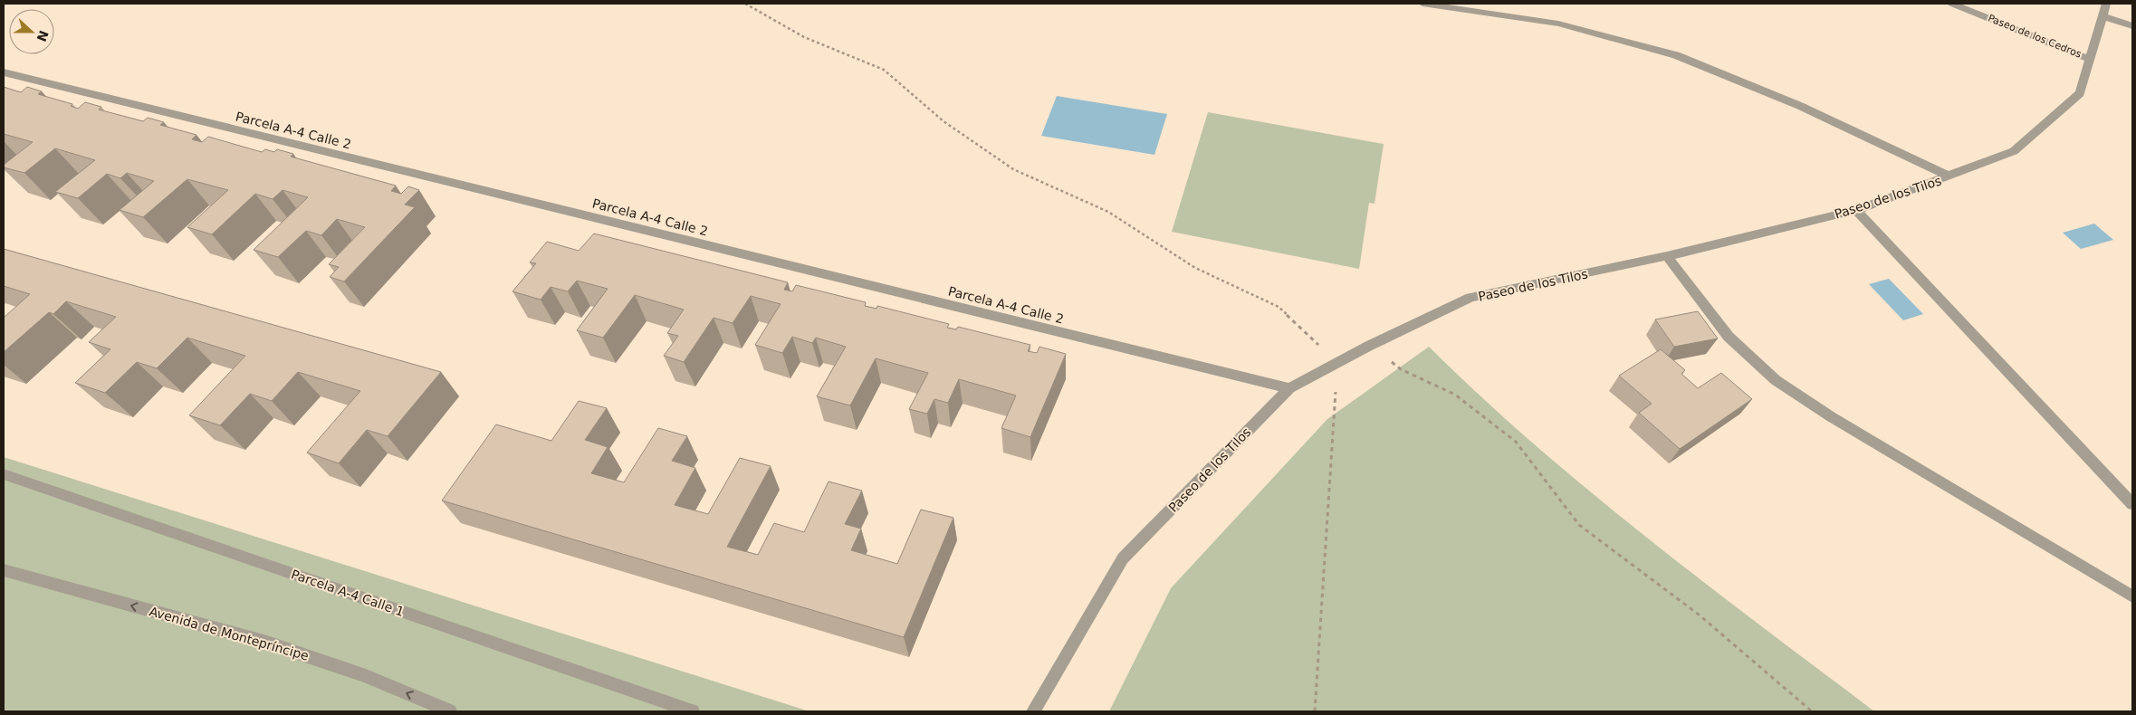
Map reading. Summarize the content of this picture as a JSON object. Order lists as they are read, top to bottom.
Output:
{
  "streets": {
    "street": [
      "Paseo de los Cedros",
      "Parcela A-4 Calle 2",
      "Paseo de los Tilos",
      "Parcela A-4 Calle 1",
      "Avenida de Montepríncipe"
    ]
  },
  "crossings": [
    ["Paseo de los Cedros", "Paseo de los Tilos"],
    ["Parcela A-4 Calle 2", "Paseo de los Tilos"]
  ],
  "one_way": ["Avenida de Montepríncipe"],
  "north": "right"
}
